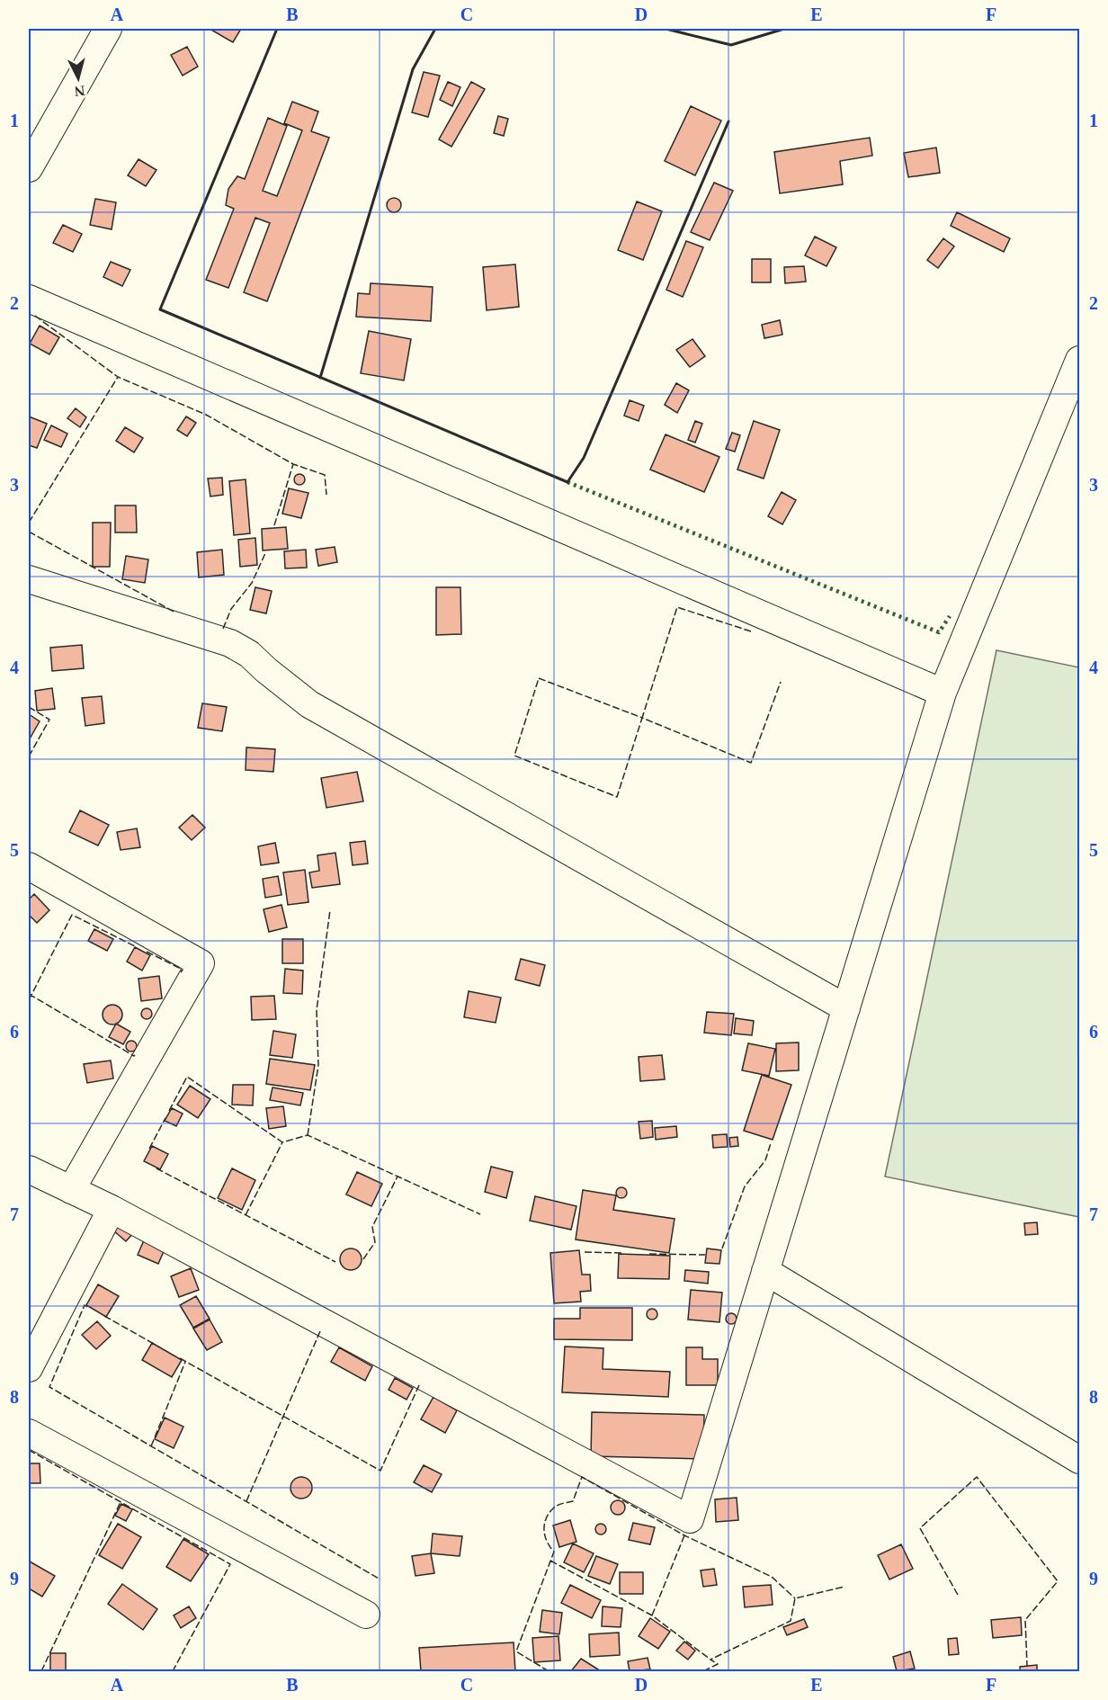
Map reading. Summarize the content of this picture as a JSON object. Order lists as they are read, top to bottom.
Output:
{
  "north": "bottom",
  "grid": {
    "columns": [
      "A",
      "B",
      "C",
      "D",
      "E",
      "F"
    ],
    "rows": [
      "1",
      "2",
      "3",
      "4",
      "5",
      "6",
      "7",
      "8",
      "9"
    ]
  }
}
